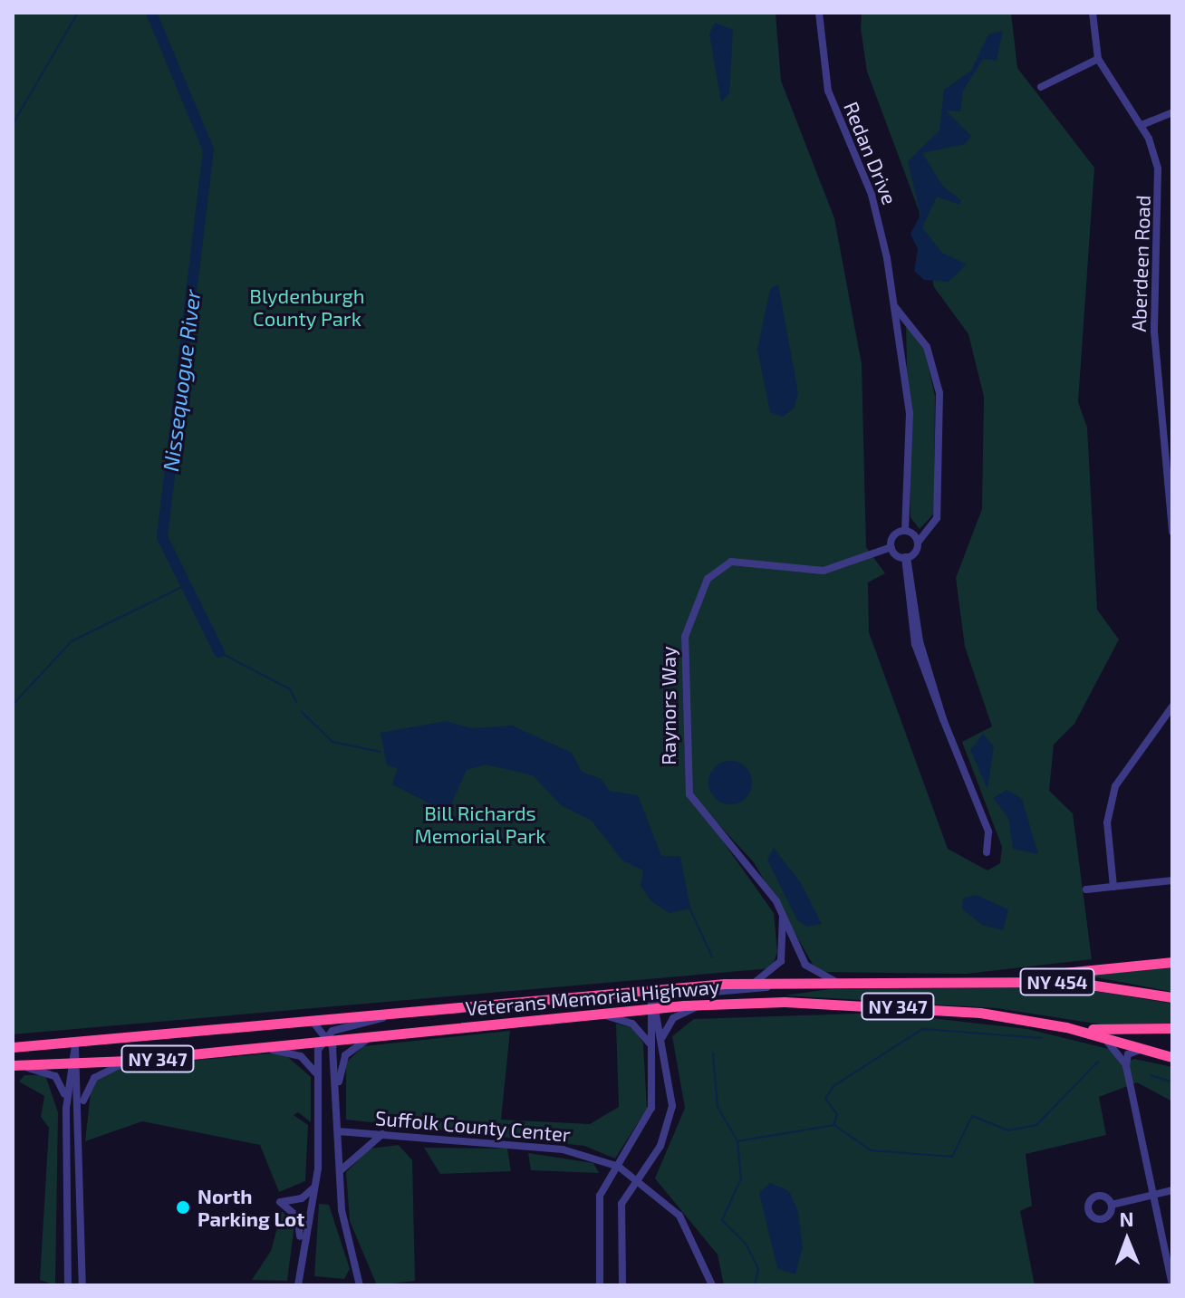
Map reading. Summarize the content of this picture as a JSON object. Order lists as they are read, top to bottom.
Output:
{
  "streets": {
    "highway": ["NY 454", "Veterans Memorial Highway", "NY 347"],
    "street": [
      "Redan Drive",
      "Aberdeen Road",
      "Raynors Way",
      "Suffolk County Center"
    ]
  },
  "crossings": [
    ["Raynors Way", "Veterans Memorial Highway"],
    ["Veterans Memorial Highway", "NY 347"]
  ],
  "water": ["Nissequogue River"],
  "parks": ["Blydenburgh County Park", "Bill Richards Memorial Park"],
  "places": ["North Parking Lot"],
  "north": "top"
}
